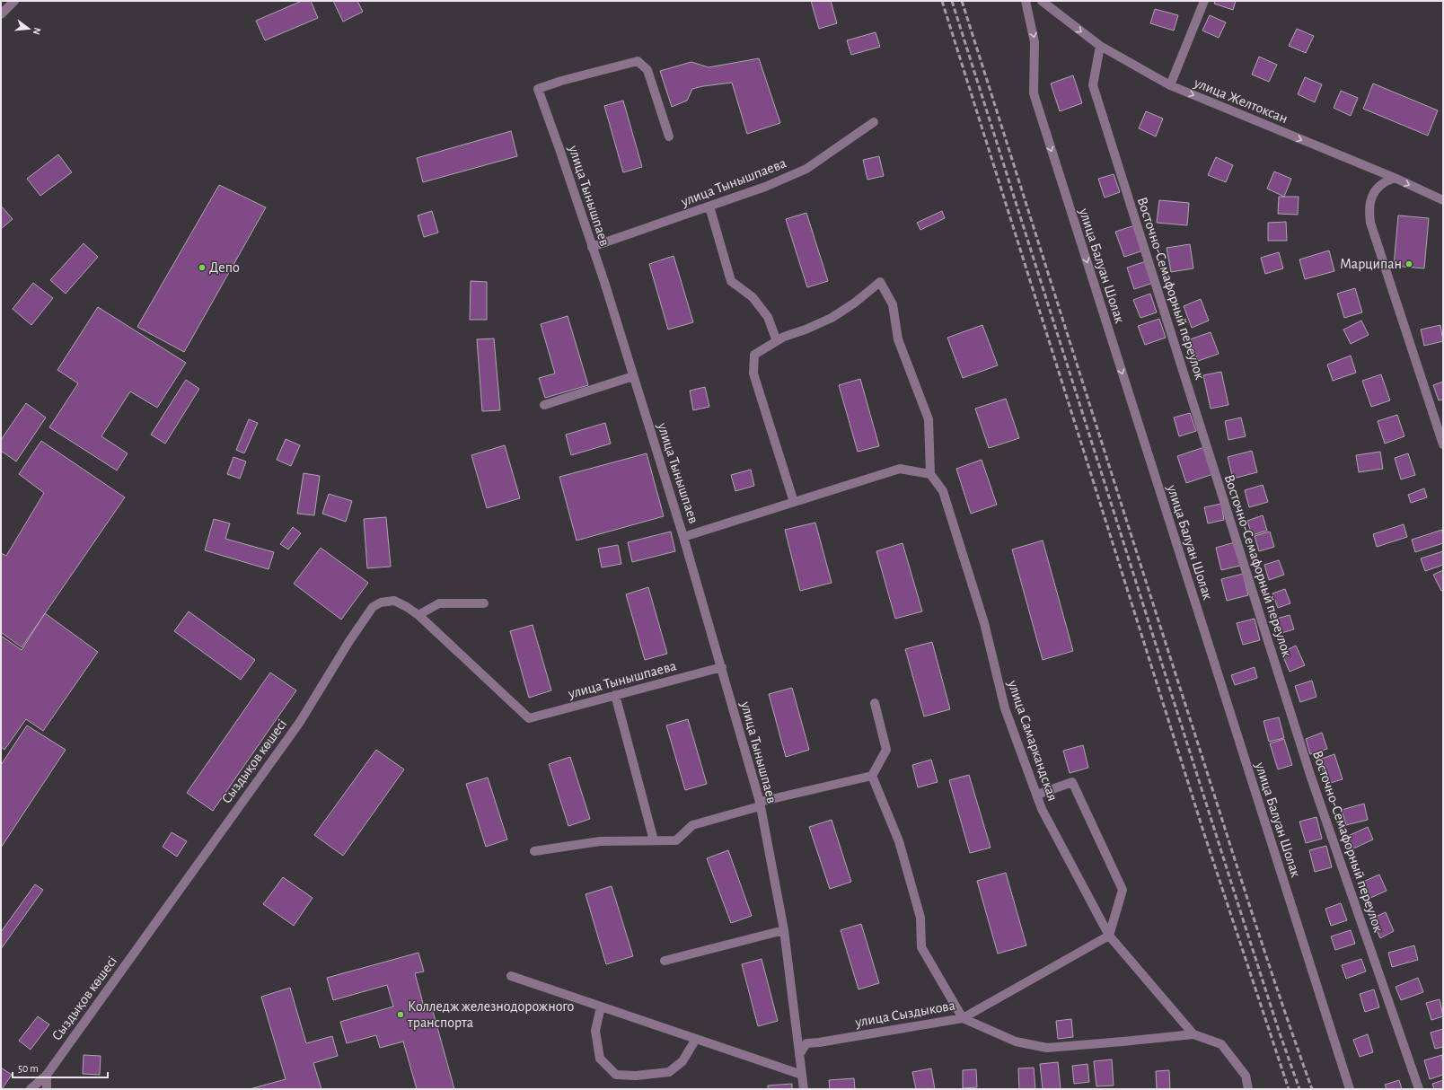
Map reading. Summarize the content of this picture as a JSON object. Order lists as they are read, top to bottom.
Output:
{
  "streets": {
    "street": [
      "улица Желтоксан",
      "улица Тынышпаева",
      "улица Тынышпаев",
      "улица Балуан Шолак",
      "Восточно-Семафорный переулок",
      "улица Самаркандская",
      "Сыздықов көшесі",
      "улица Сыздыкова"
    ]
  },
  "crossings": [
    ["улица Желтоксан", "Восточно-Семафорный переулок"],
    ["улица Тынышпаева", "улица Тынышпаев"],
    ["улица Тынышпаева", "Сыздықов көшесі"],
    ["улица Тынышпаев", "улица Сыздыкова"],
    ["улица Самаркандская", "улица Сыздыкова"]
  ],
  "one_way": ["улица Желтоксан", "улица Балуан Шолак"],
  "places": ["Марципан", "Депо", "Колледж железнодорожного транспорта"],
  "scale_bar": "50 m",
  "north": "right"
}
